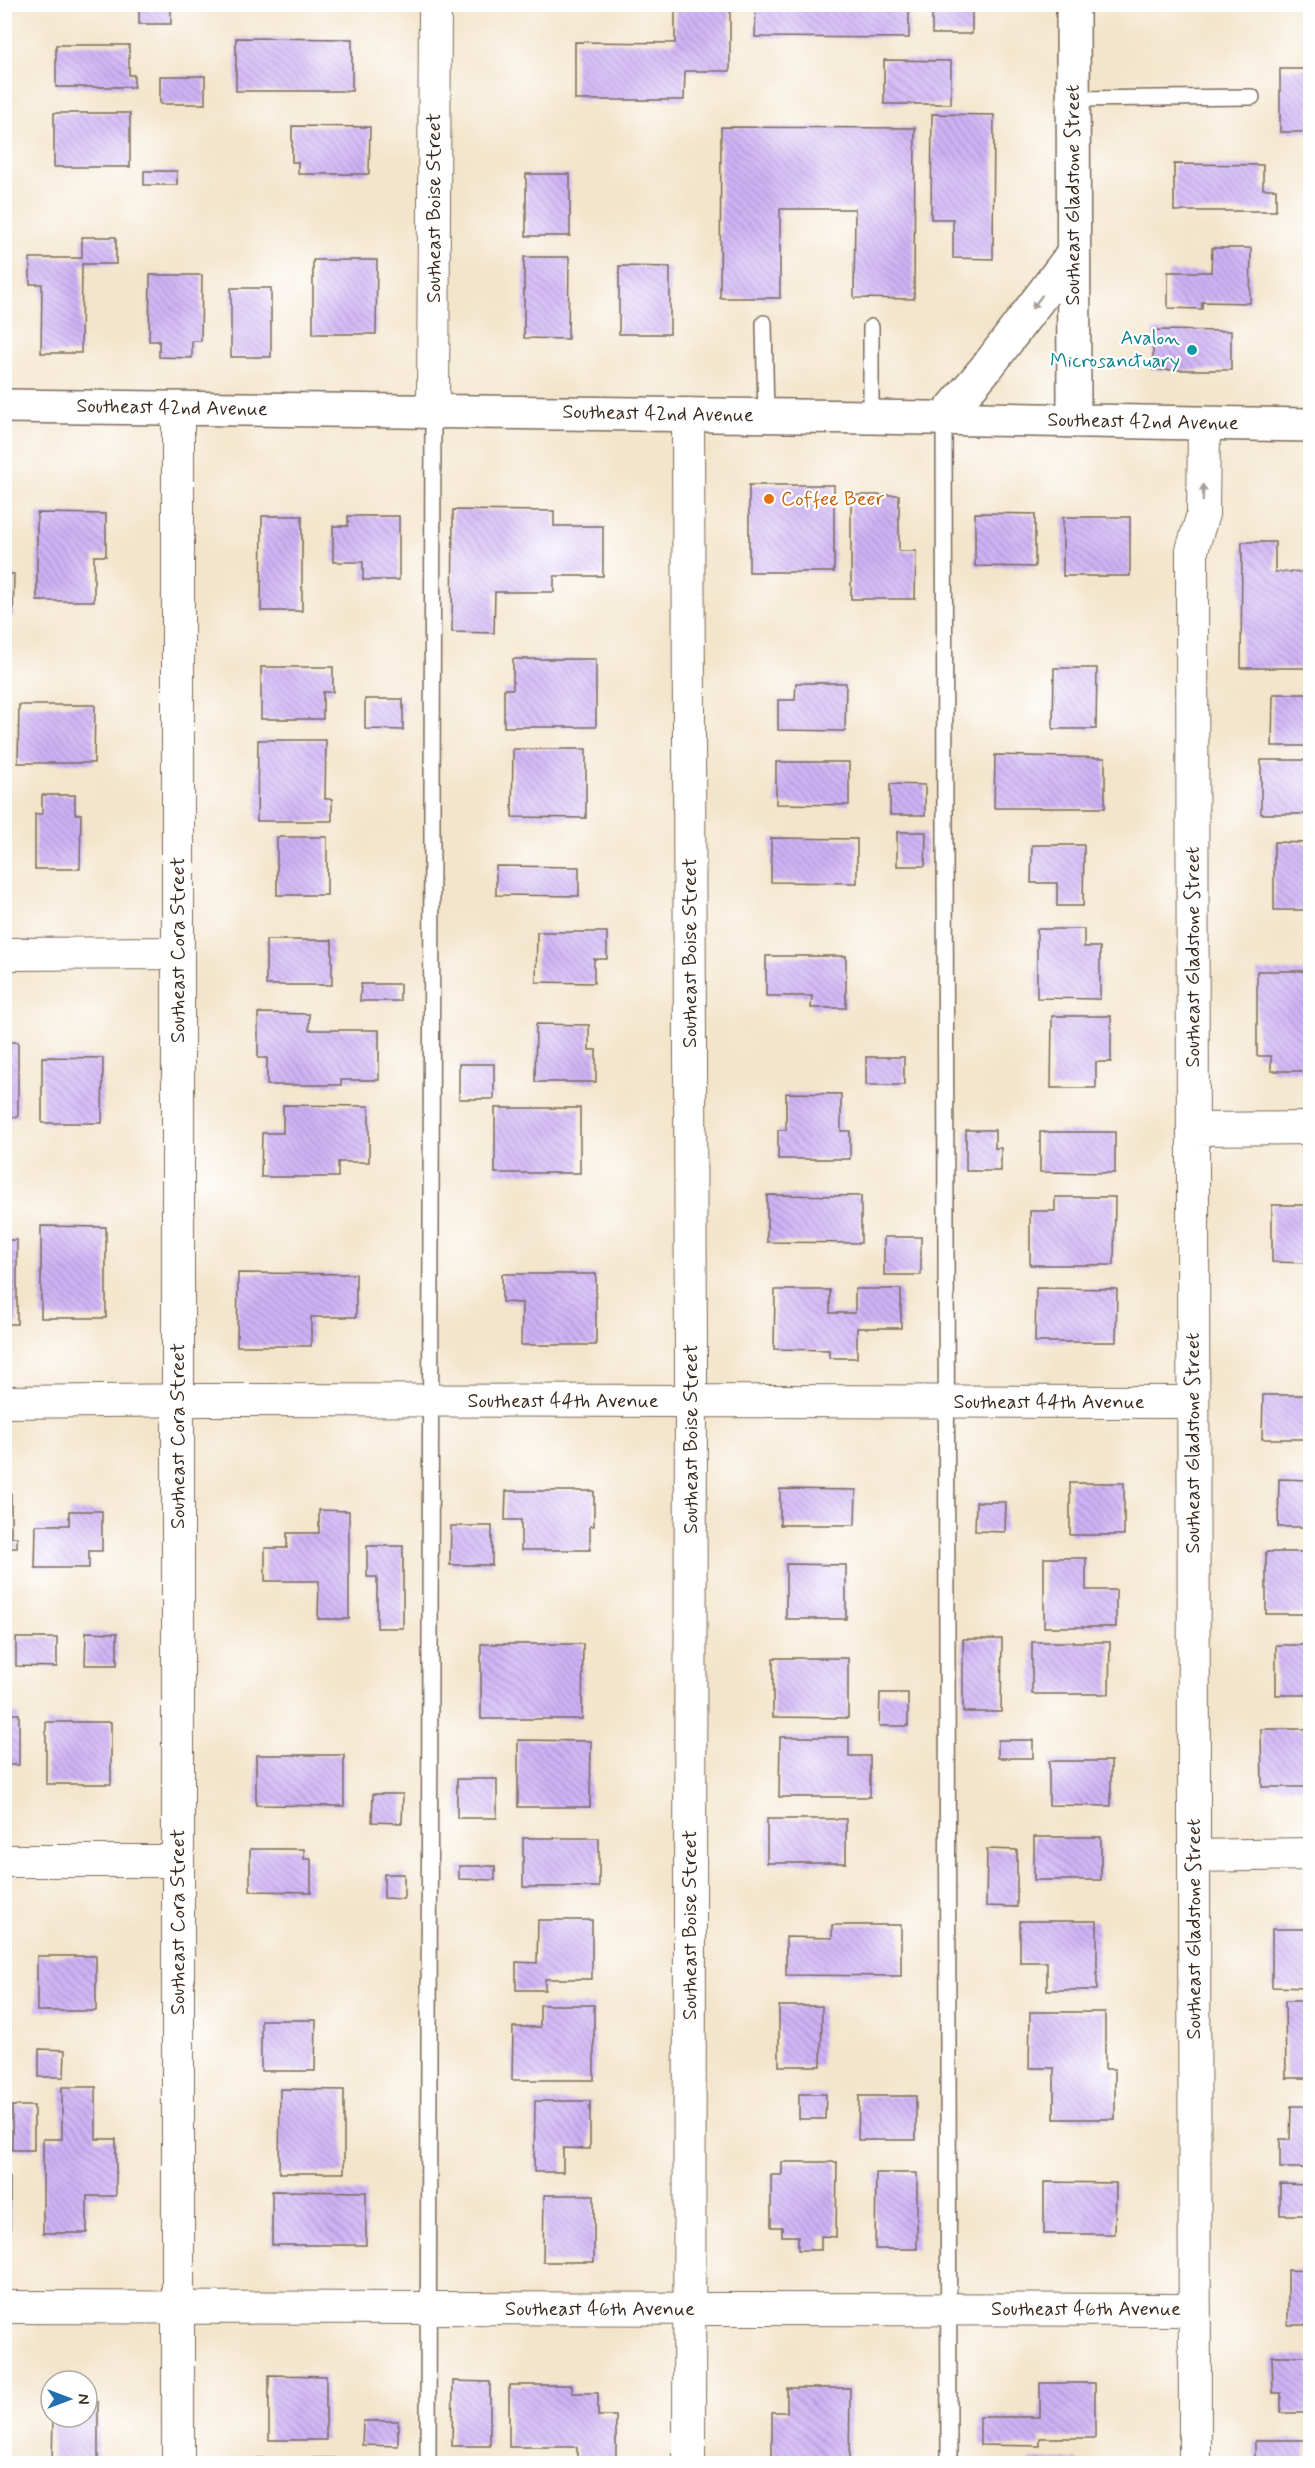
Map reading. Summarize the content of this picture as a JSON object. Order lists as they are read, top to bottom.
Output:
{
  "streets": {
    "street": [
      "Southeast Gladstone Street",
      "Southeast Boise Street",
      "Southeast 42nd Avenue",
      "Southeast Cora Street",
      "Southeast 44th Avenue",
      "Southeast 46th Avenue"
    ]
  },
  "crossings": [
    ["Southeast Gladstone Street", "Southeast 42nd Avenue"],
    ["Southeast Gladstone Street", "Southeast 44th Avenue"],
    ["Southeast Gladstone Street", "Southeast 46th Avenue"],
    ["Southeast Boise Street", "Southeast 42nd Avenue"],
    ["Southeast Boise Street", "Southeast 44th Avenue"],
    ["Southeast Boise Street", "Southeast 46th Avenue"],
    ["Southeast 42nd Avenue", "Southeast Cora Street"],
    ["Southeast Cora Street", "Southeast 44th Avenue"],
    ["Southeast Cora Street", "Southeast 46th Avenue"]
  ],
  "places": ["Avalon Microsanctuary", "Coffee Beer"],
  "north": "right"
}
